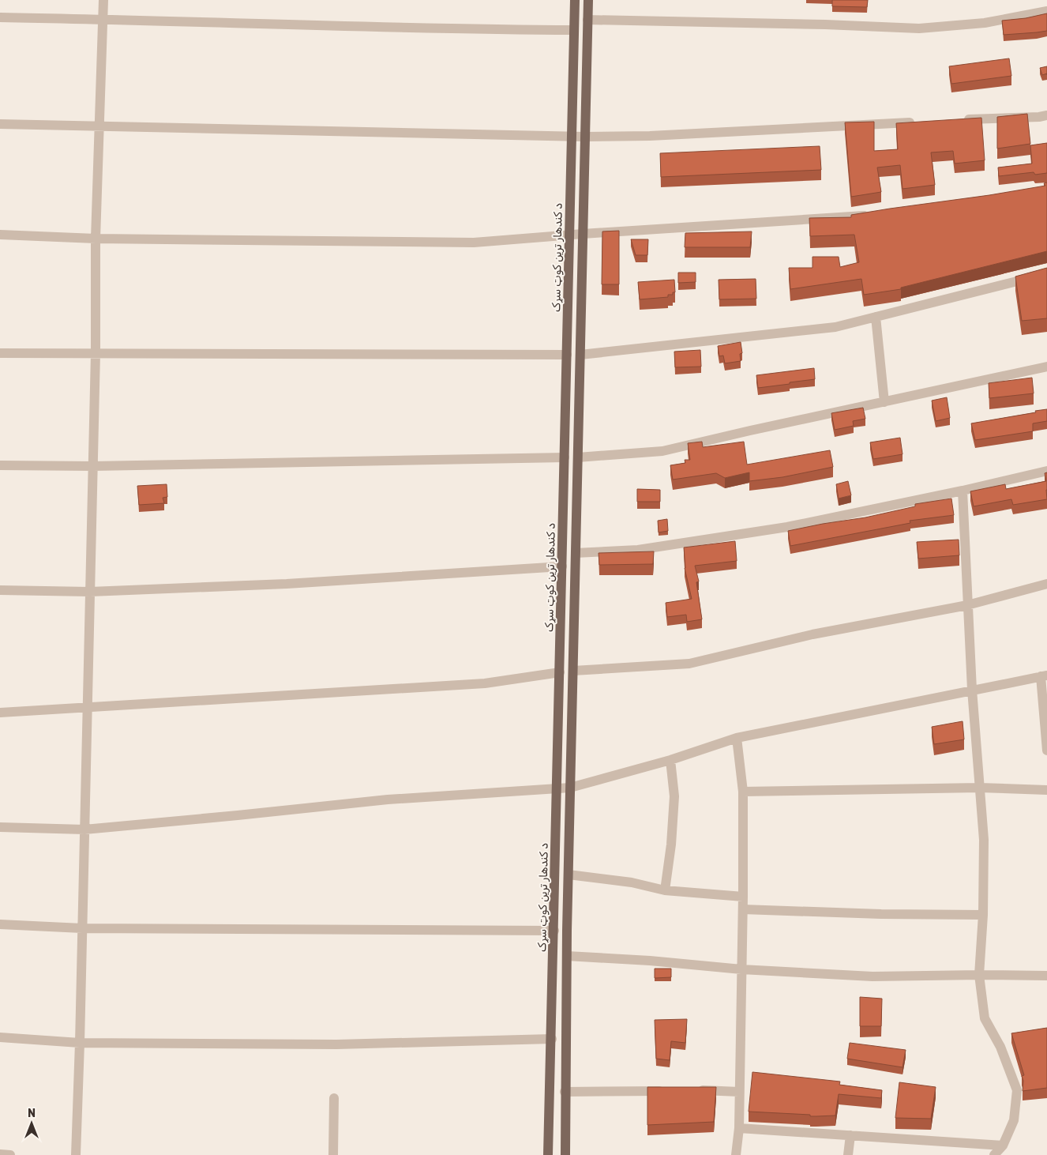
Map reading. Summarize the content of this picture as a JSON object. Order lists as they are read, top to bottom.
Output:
{
  "streets": {
    "main road": ["د کندهار ترين کوټ سړک"]
  },
  "north": "top"
}
